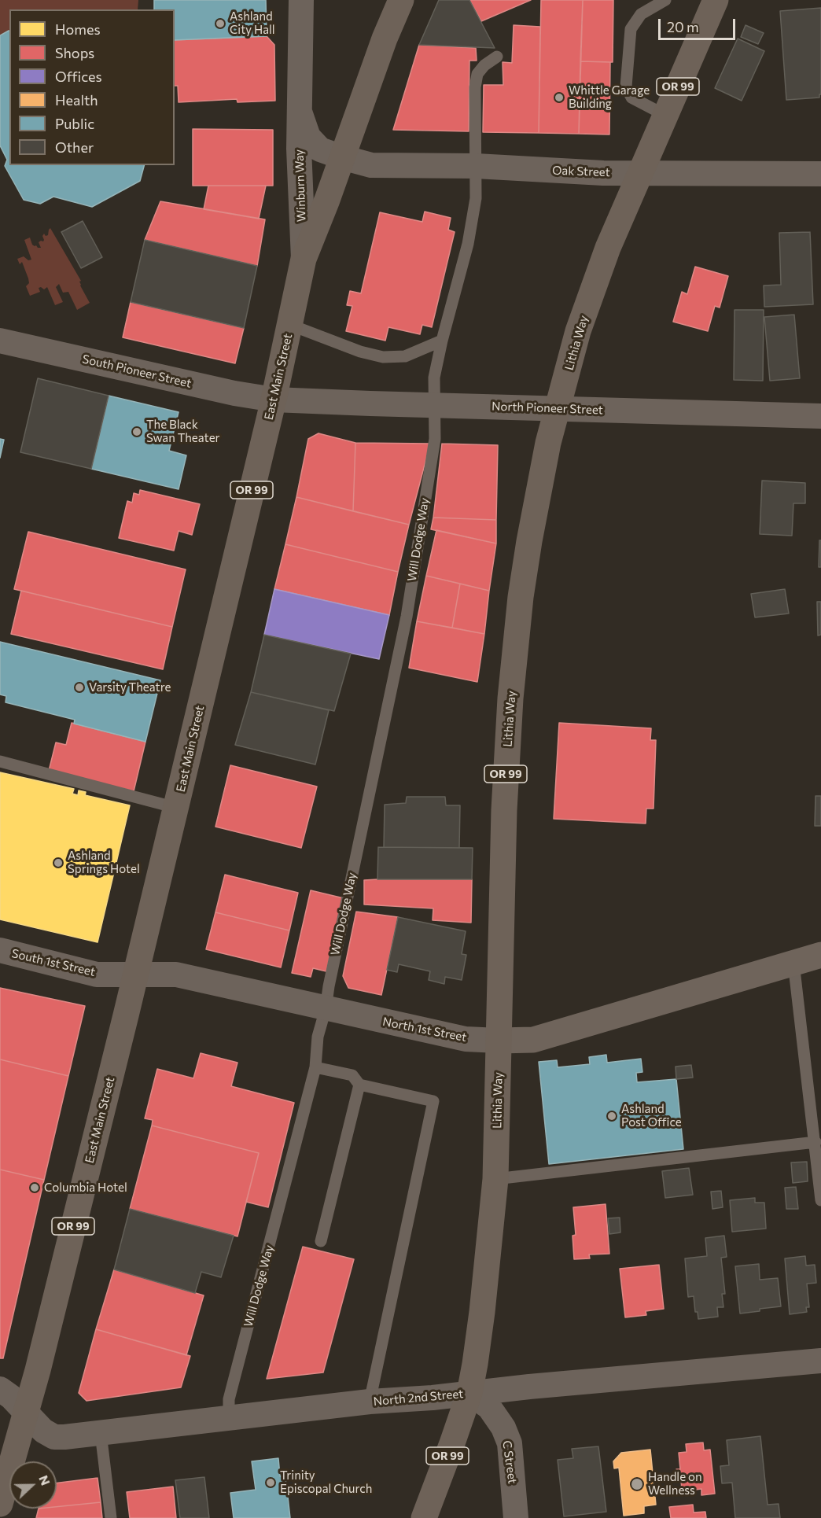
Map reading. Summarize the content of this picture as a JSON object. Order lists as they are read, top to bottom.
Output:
{
  "streets": {
    "main road": ["OR 99", "Lithia Way", "East Main Street"],
    "street": [
      "Oak Street",
      "Winburn Way",
      "South Pioneer Street",
      "North Pioneer Street",
      "South 1st Street",
      "North 1st Street",
      "North 2nd Street",
      "C Street"
    ],
    "lane": ["Will Dodge Way"]
  },
  "crossings": [
    ["Oak Street", "Winburn Way"],
    ["Oak Street", "Lithia Way"],
    ["Oak Street", "East Main Street"],
    ["Oak Street", "Will Dodge Way"],
    ["Winburn Way", "East Main Street"],
    ["Lithia Way", "North Pioneer Street"],
    ["Lithia Way", "North 1st Street"],
    ["Lithia Way", "North 2nd Street"],
    ["Lithia Way", "C Street"],
    ["South Pioneer Street", "East Main Street"],
    ["South Pioneer Street", "North Pioneer Street"],
    ["East Main Street", "North Pioneer Street"],
    ["East Main Street", "South 1st Street"],
    ["East Main Street", "North 1st Street"],
    ["East Main Street", "North 2nd Street"],
    ["North Pioneer Street", "Will Dodge Way"],
    ["Will Dodge Way", "North 1st Street"],
    ["Will Dodge Way", "North 2nd Street"],
    ["South 1st Street", "North 1st Street"],
    ["North 2nd Street", "C Street"]
  ],
  "places": [
    "Ashland City Hall",
    "Whittle Garage Building",
    "The Black Swan Theater",
    "Varsity Theatre",
    "Ashland Springs Hotel",
    "Ashland Post Office",
    "Columbia Hotel",
    "Trinity Episcopal Church",
    "Handle on Wellness"
  ],
  "legend": [
    "Homes",
    "Shops",
    "Offices",
    "Health",
    "Public",
    "Other"
  ],
  "scale_bar": "20 m",
  "north": "right"
}
